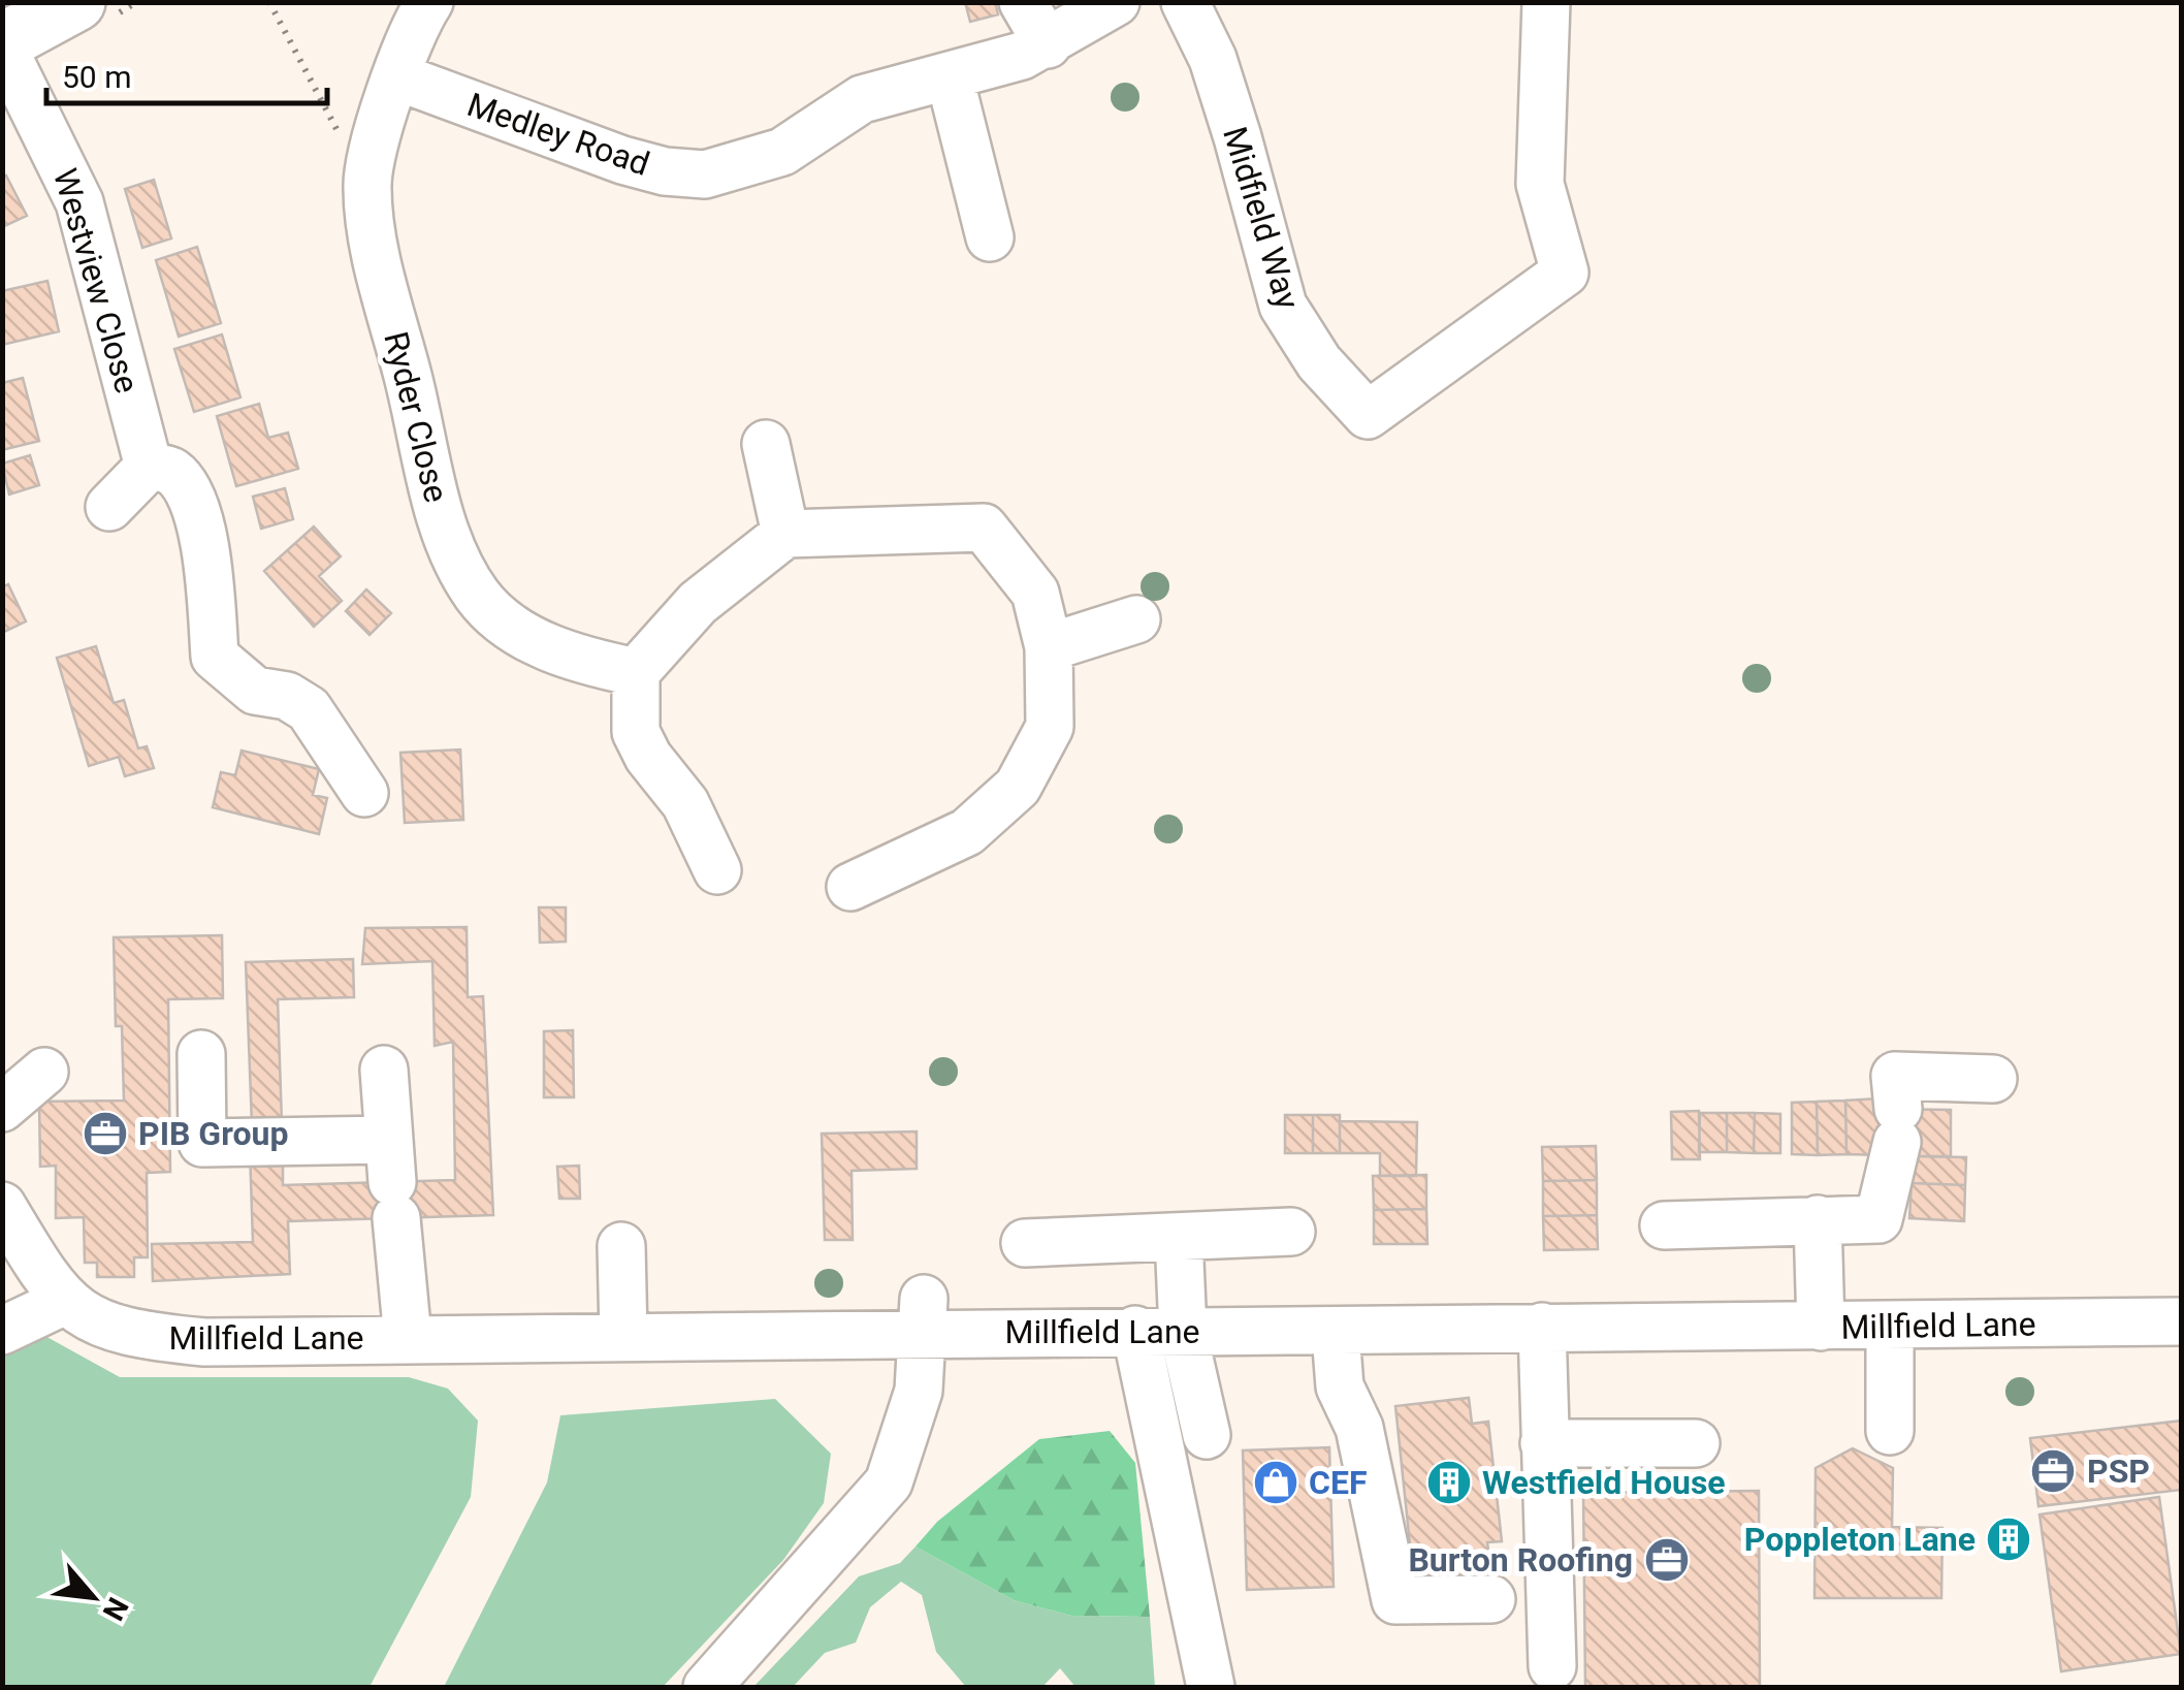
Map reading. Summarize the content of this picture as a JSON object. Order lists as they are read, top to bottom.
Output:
{
  "streets": {
    "street": [
      "Medley Road",
      "Midfield Way",
      "Westview Close",
      "Ryder Close",
      "Millfield Lane"
    ]
  },
  "crossings": [
    ["Medley Road", "Ryder Close"]
  ],
  "places": {
    "office": ["PIB Group", "PSP", "Burton Roofing"],
    "shop": ["CEF"],
    "building": ["Westfield House", "Poppleton Lane"]
  },
  "scale_bar": "50 m",
  "north": "bottom right"
}
